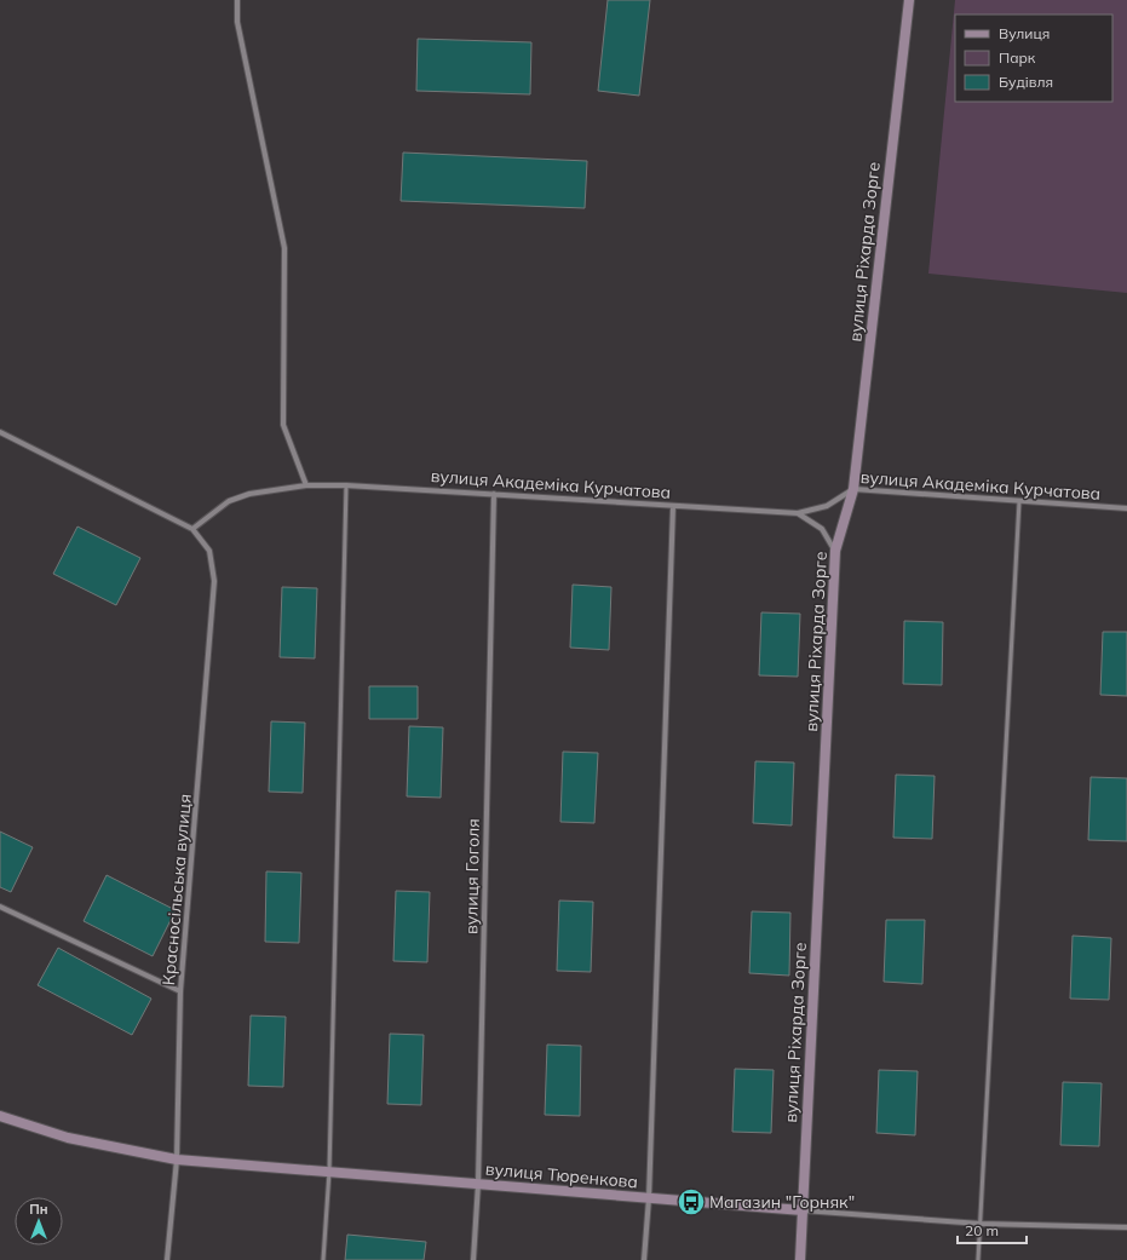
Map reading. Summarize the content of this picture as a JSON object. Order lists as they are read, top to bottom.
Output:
{
  "streets": {
    "street": [
      "вулиця Ріхарда Зорге",
      "вулиця Академіка Курчатова",
      "вулиця Гоголя",
      "Красносільська вулиця",
      "вулиця Тюренкова"
    ]
  },
  "crossings": [
    ["вулиця Ріхарда Зорге", "вулиця Академіка Курчатова"],
    ["вулиця Ріхарда Зорге", "вулиця Тюренкова"],
    ["вулиця Академіка Курчатова", "вулиця Гоголя"],
    ["вулиця Академіка Курчатова", "Красносільська вулиця"],
    ["вулиця Гоголя", "вулиця Тюренкова"],
    ["Красносільська вулиця", "вулиця Тюренкова"]
  ],
  "places": {
    "bus stop": ["Магазин \"Горняк\""]
  },
  "legend": ["Вулиця", "Парк", "Будівля"],
  "scale_bar": "20 m",
  "north": "top"
}
